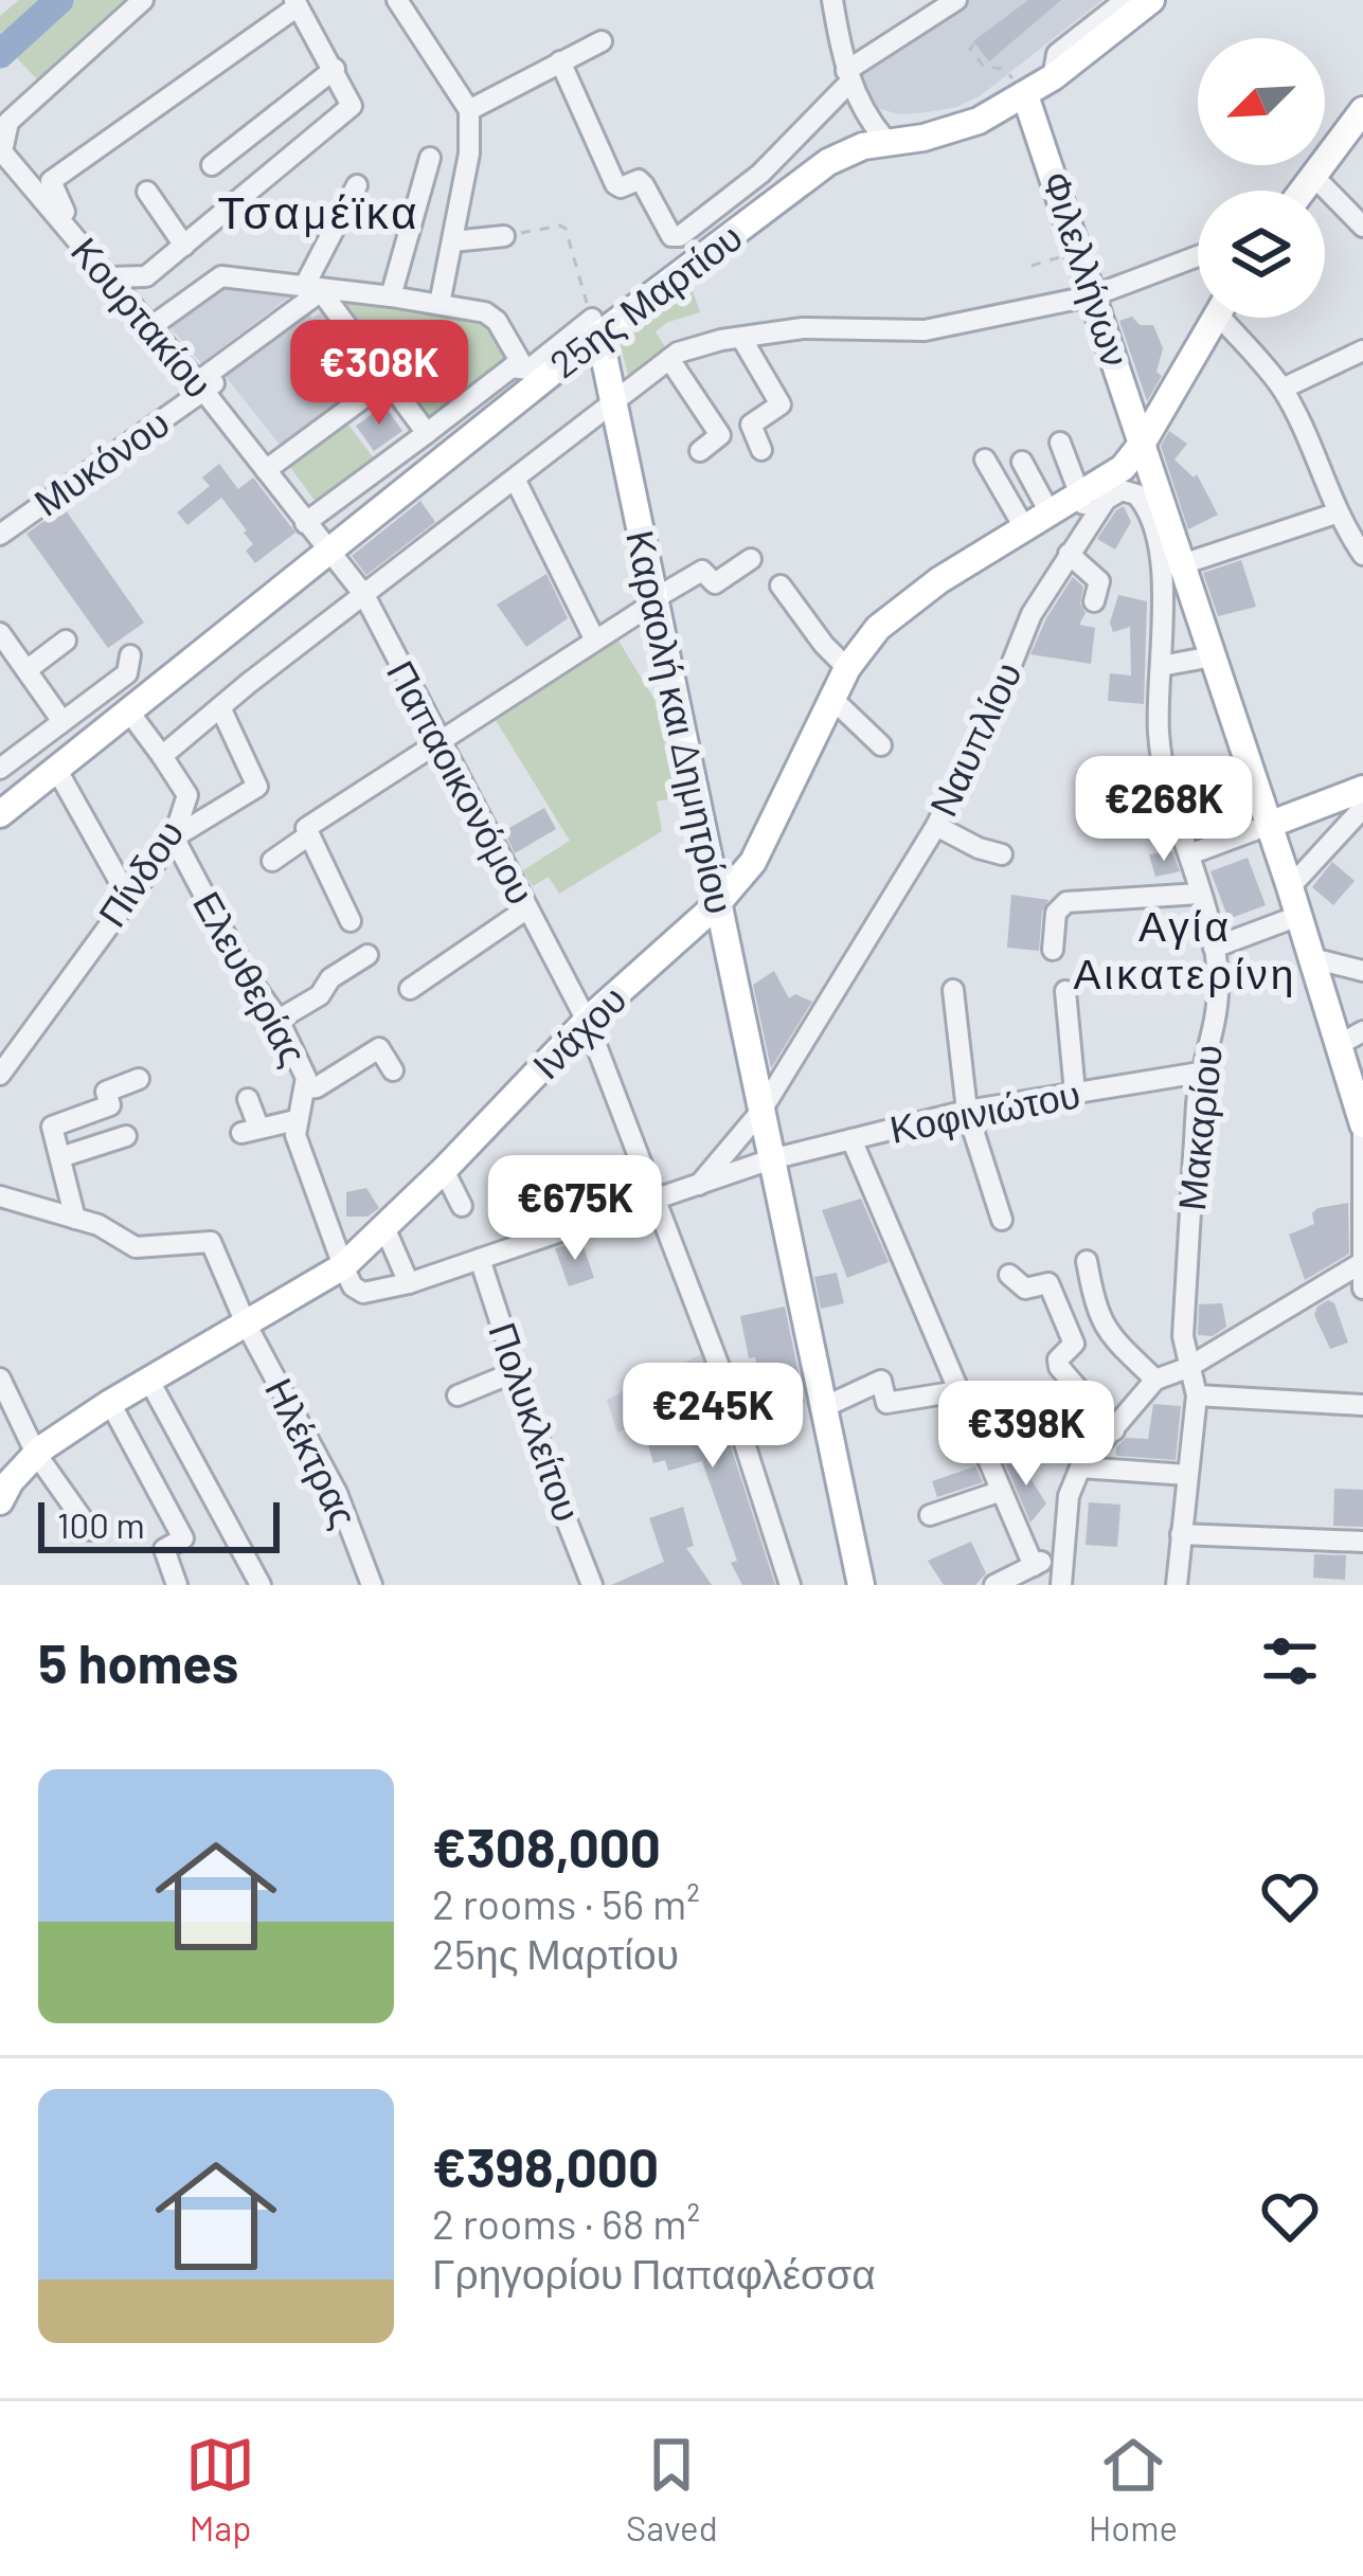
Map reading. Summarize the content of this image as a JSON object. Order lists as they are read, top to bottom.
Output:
{
  "streets": {
    "main road": [
      "Φιλελλήνων",
      "25ης Μαρτίου",
      "Καραολή και Δημητρίου",
      "Ινάχου"
    ],
    "street": [
      "Κουρτακίου",
      "Μυκόνου",
      "Ναυπλίου",
      "Παπαοικονόμου",
      "Πίνδου",
      "Ελευθερίας",
      "Κοφινιώτου",
      "Μακαρίου",
      "Πολυκλείτου",
      "Ηλέκτρας"
    ]
  },
  "crossings": [
    ["Φιλελλήνων", "25ης Μαρτίου"],
    ["Φιλελλήνων", "Πίνδου"],
    ["Φιλελλήνων", "Μακαρίου"],
    ["25ης Μαρτίου", "Κουρτακίου"],
    ["25ης Μαρτίου", "Καραολή και Δημητρίου"],
    ["25ης Μαρτίου", "Παπαοικονόμου"],
    ["Κουρτακίου", "Μυκόνου"],
    ["Κουρτακίου", "Παπαοικονόμου"],
    ["Καραολή και Δημητρίου", "Ναυπλίου"],
    ["Καραολή και Δημητρίου", "Πίνδου"],
    ["Καραολή και Δημητρίου", "Ινάχου"],
    ["Καραολή και Δημητρίου", "Κοφινιώτου"],
    ["Ναυπλίου", "Κοφινιώτου"],
    ["Ναυπλίου", "Μακαρίου"],
    ["Παπαοικονόμου", "Πίνδου"],
    ["Παπαοικονόμου", "Ινάχου"],
    ["Παπαοικονόμου", "Κοφινιώτου"],
    ["Πίνδου", "Ελευθερίας"],
    ["Ελευθερίας", "Ινάχου"],
    ["Ελευθερίας", "Κοφινιώτου"],
    ["Ινάχου", "Κοφινιώτου"],
    ["Ινάχου", "Ηλέκτρας"],
    ["Κοφινιώτου", "Μακαρίου"],
    ["Κοφινιώτου", "Πολυκλείτου"]
  ],
  "districts": ["Τσαμέϊκα", "Αγία Αικατερίνη"],
  "scale_bar": "100 m",
  "north": "bottom left",
  "page": {
    "price": [
      "€308K",
      "€268K",
      "€675K",
      "€245K",
      "€398K"
    ],
    "scale": "100 m",
    "heading": "5 homes",
    "list": [
      {
        "name": "€308,000",
        "note": "2 rooms · 56 m² · 25ης Μαρτίου"
      },
      {
        "name": "€398,000",
        "note": "2 rooms · 68 m² · Γρηγορίου Παπαφλέσσα"
      }
    ],
    "tabs": ["Map", "Saved", "Home"]
  }
}
